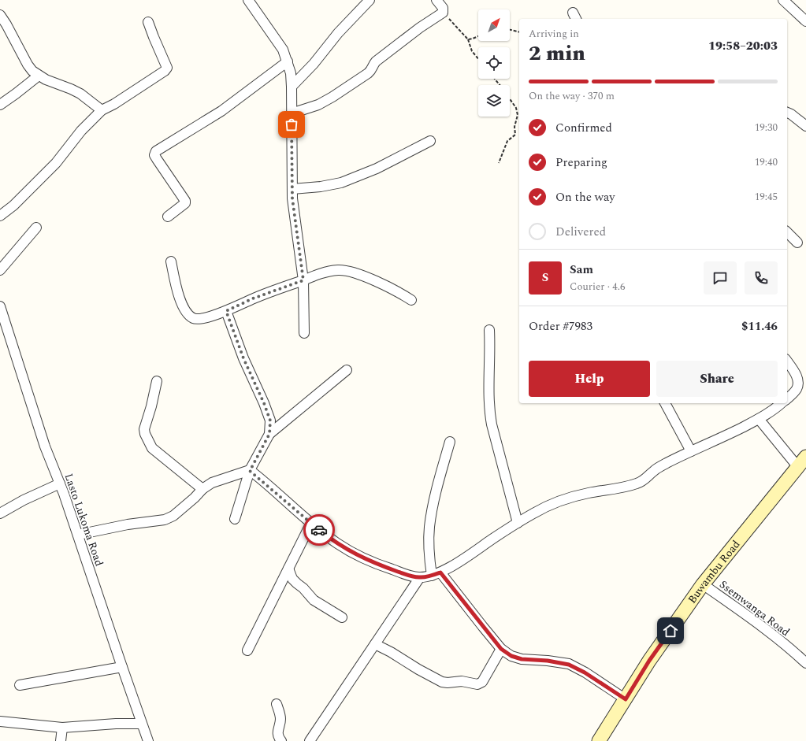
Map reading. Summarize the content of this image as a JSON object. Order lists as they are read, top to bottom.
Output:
{
  "streets": {
    "street": ["Lasto Lukoma Road", "Buwambu Road", "Ssemwanga Road"]
  },
  "crossings": [
    ["Buwambu Road", "Ssemwanga Road"]
  ],
  "north": "top right",
  "page": {
    "heading": ["2 min", "Arriving in", "19:58–20:03"],
    "panel": [
      "Sam",
      "Courier · 4.6",
      "Order #7983",
      "$11.46"
    ],
    "bar": "On the way · 370 m",
    "list": [
      ["Confirmed", "19:30"],
      ["Preparing", "19:40"],
      ["On the way", "19:45"],
      "Delivered"
    ],
    "round": "S",
    "buttons": ["Help", "Share"]
  }
}
